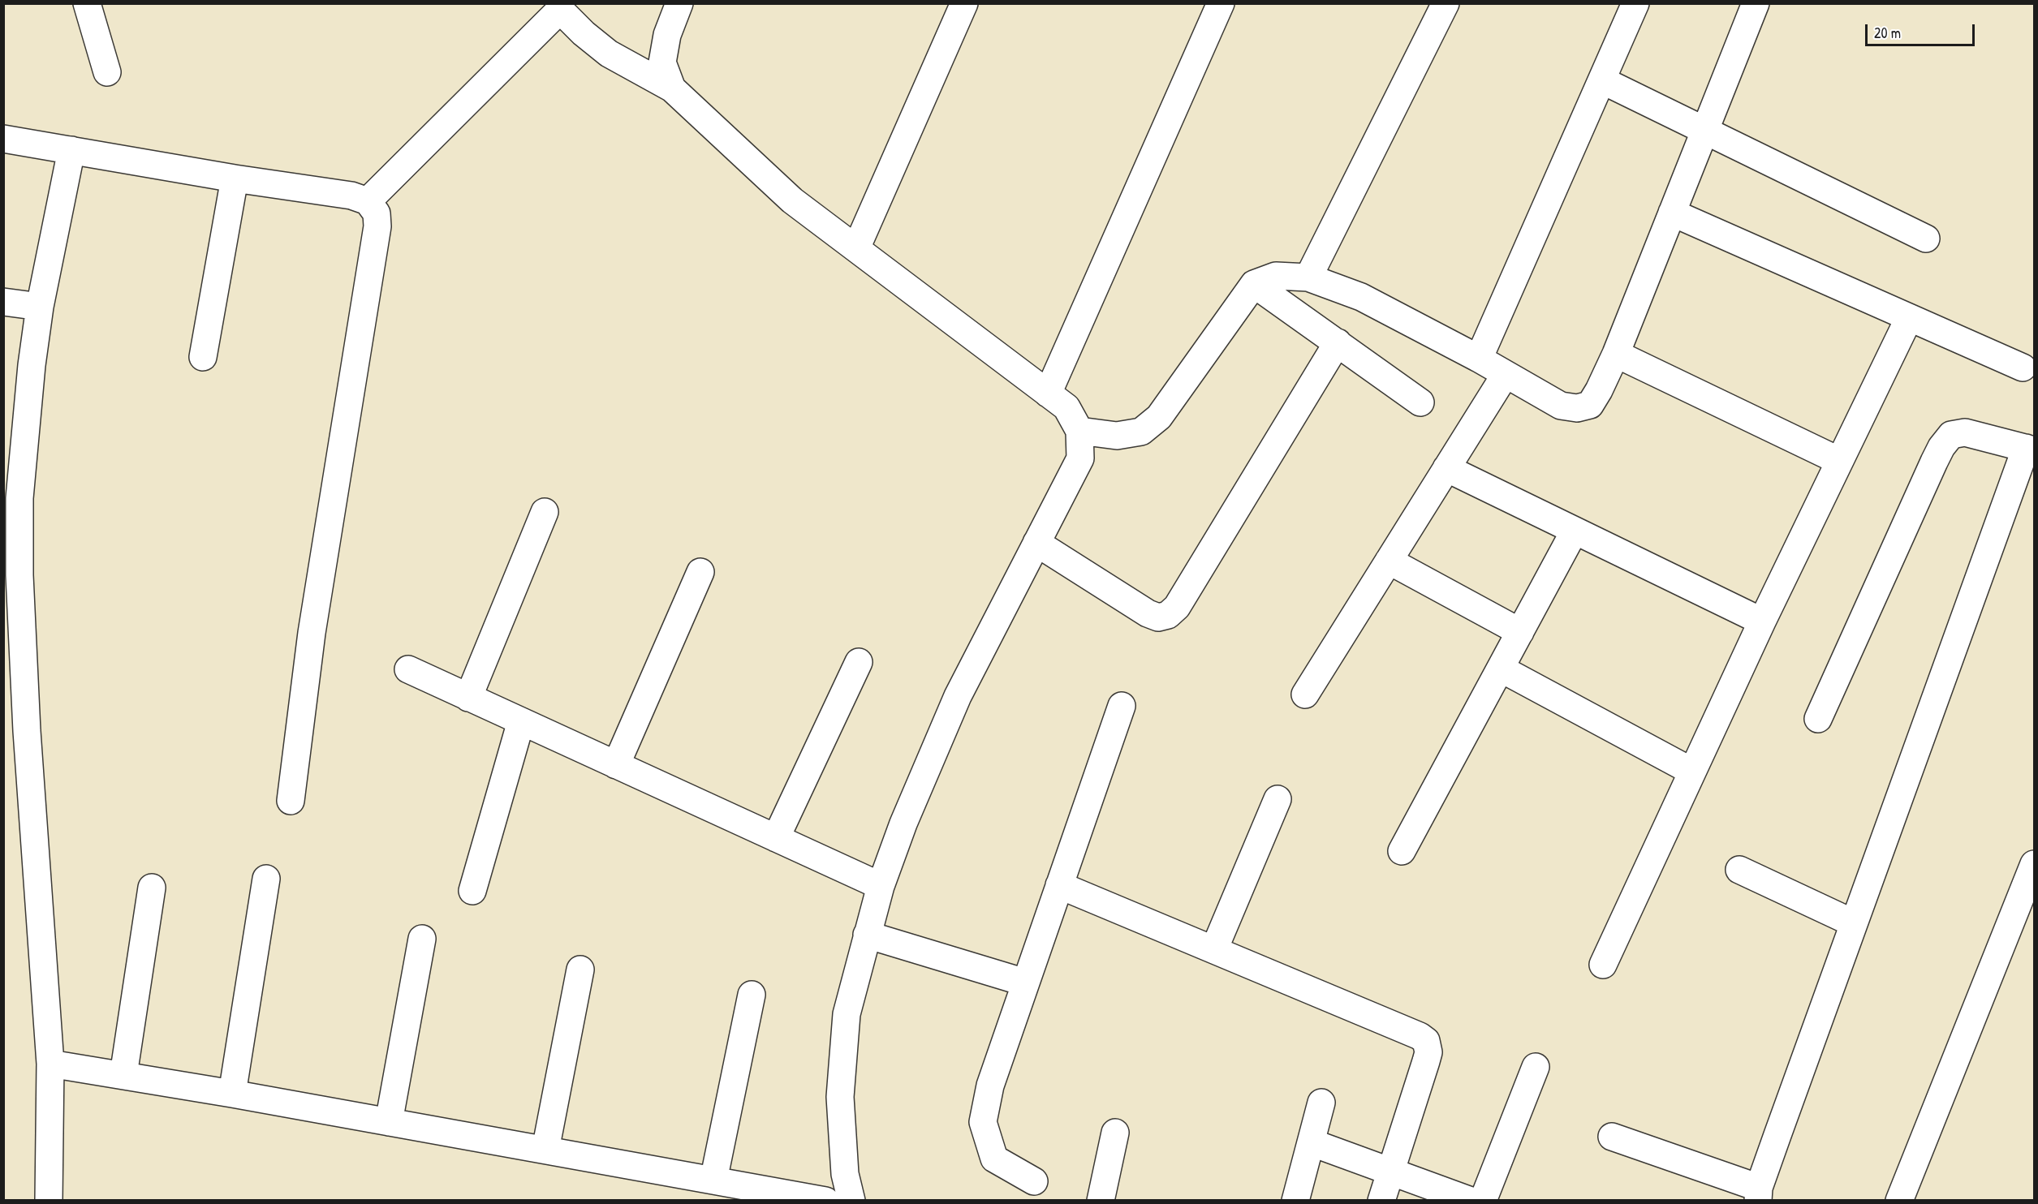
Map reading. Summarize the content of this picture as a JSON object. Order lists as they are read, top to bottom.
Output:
{
  "scale_bar": "20 m"
}
